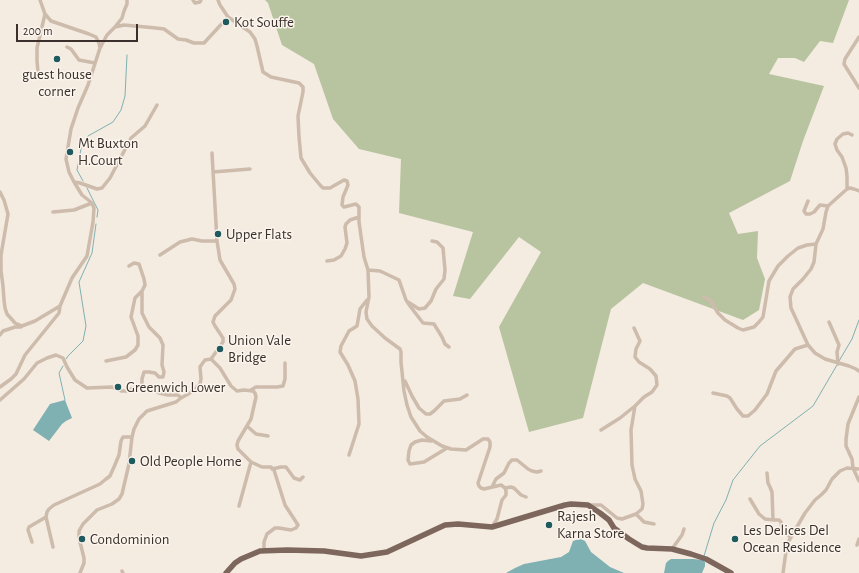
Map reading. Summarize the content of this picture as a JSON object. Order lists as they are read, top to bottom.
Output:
{
  "places": [
    "Kot Souffe",
    "guest house corner",
    "Mt Buxton H.Court",
    "Upper Flats",
    "Union Vale Bridge",
    "Greenwich Lower",
    "Old People Home",
    "Rajesh Karna Store",
    "Condominion",
    "Les Delices Del Ocean Residence"
  ],
  "scale_bar": "200 m"
}
